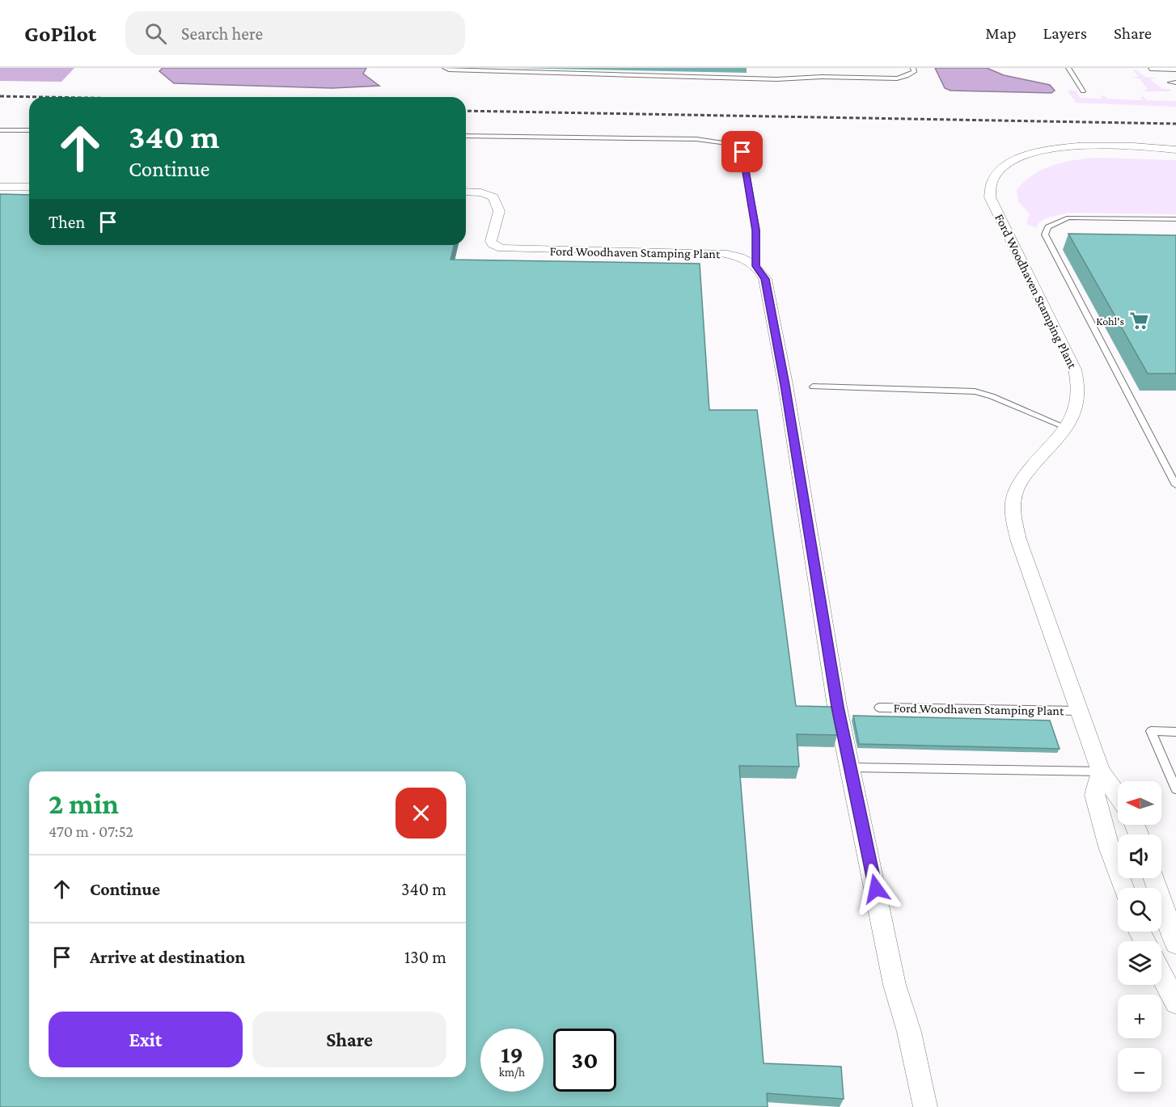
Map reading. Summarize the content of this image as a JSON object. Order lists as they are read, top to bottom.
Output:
{
  "streets": {
    "street": ["Ford Woodhaven Stamping Plant"]
  },
  "places": {
    "supermarket": ["Kohl's"]
  },
  "north": "left",
  "page": {
    "header": "GoPilot",
    "search": "Search here",
    "nav": ["Map", "Layers", "Share"],
    "turn": ["340 m", "Continue"],
    "then": "Then",
    "heading": ["2 min", "470 m · 07:52"],
    "map_buttons": ["+", "−"],
    "list": [
      {
        "name": "Continue",
        "value": "340 m"
      },
      {
        "name": "Arrive at destination",
        "value": "130 m"
      }
    ],
    "buttons": ["Exit", "Share"],
    "speed": "19 km/h",
    "limit": "30"
  }
}
